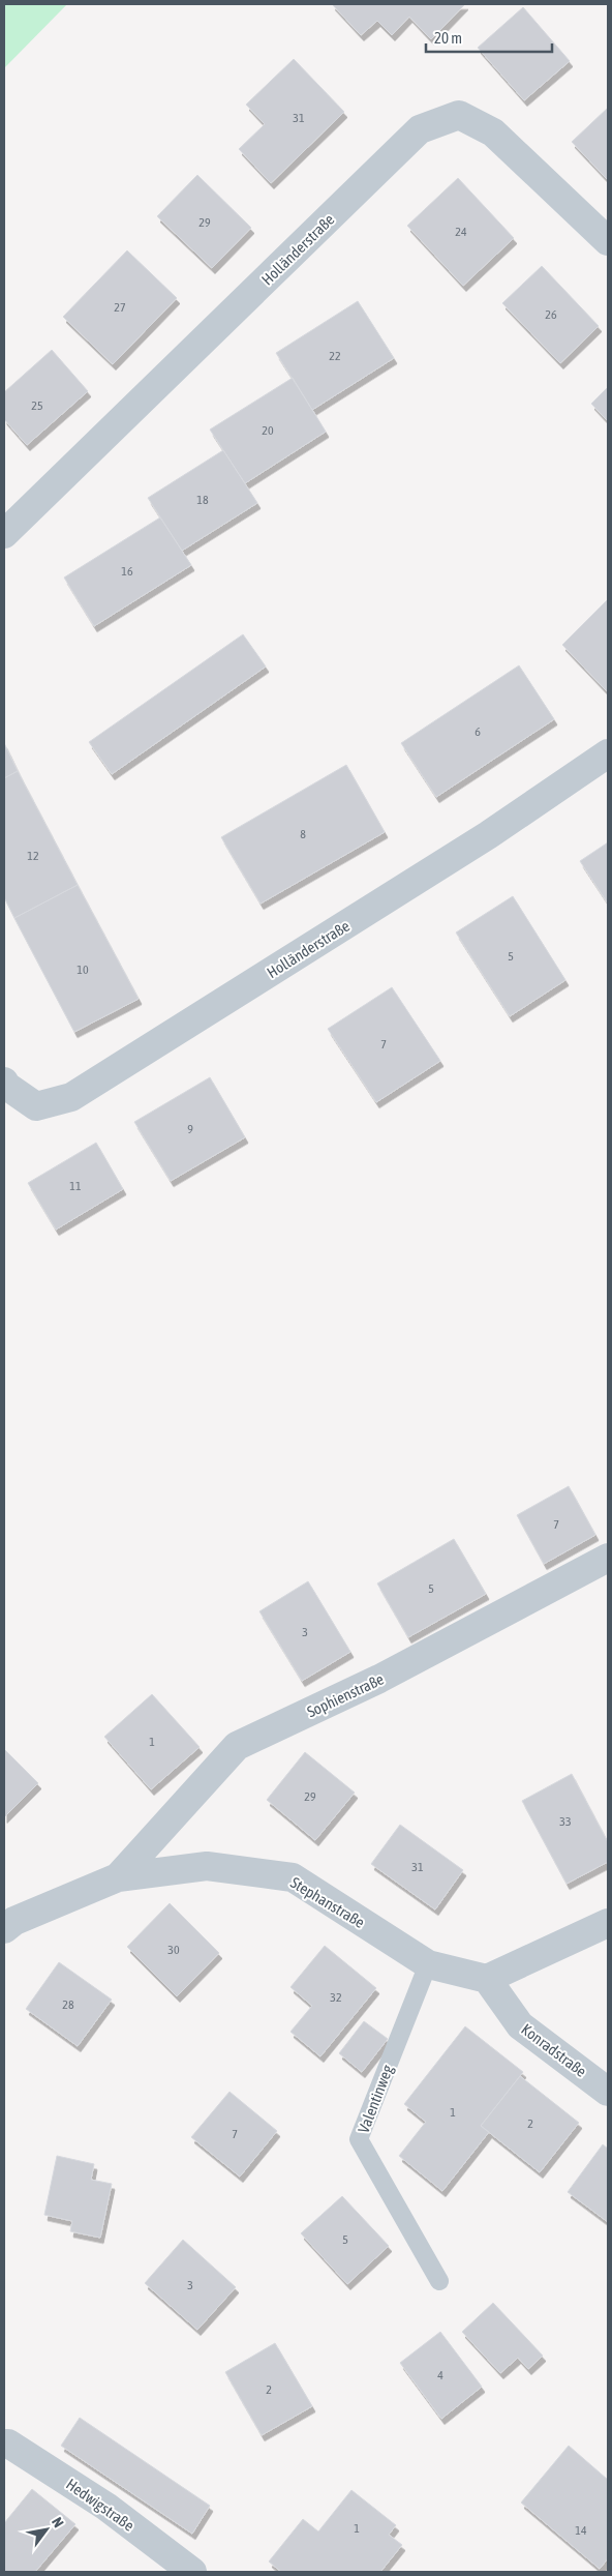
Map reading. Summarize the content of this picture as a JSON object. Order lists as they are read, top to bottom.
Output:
{
  "streets": {
    "street": [
      "Holländerstraße",
      "Sophienstraße",
      "Stephanstraße",
      "Konradstraße",
      "Hedwigstraße"
    ],
    "lane": ["Valentinweg"]
  },
  "crossings": [
    ["Sophienstraße", "Stephanstraße"],
    ["Stephanstraße", "Konradstraße"],
    ["Stephanstraße", "Valentinweg"]
  ],
  "house_numbers": [
    "31",
    "29",
    "24",
    "27",
    "26",
    "22",
    "25",
    "20",
    "18",
    "16",
    "6",
    "8",
    "12",
    "5",
    "10",
    "7",
    "9",
    "11",
    "7",
    "5",
    "3",
    "1",
    "29",
    "33",
    "31",
    "30",
    "32",
    "28",
    "1",
    "2",
    "7",
    "5",
    "3",
    "4",
    "2",
    "1",
    "14"
  ],
  "scale_bar": "20 m",
  "north": "top right"
}
